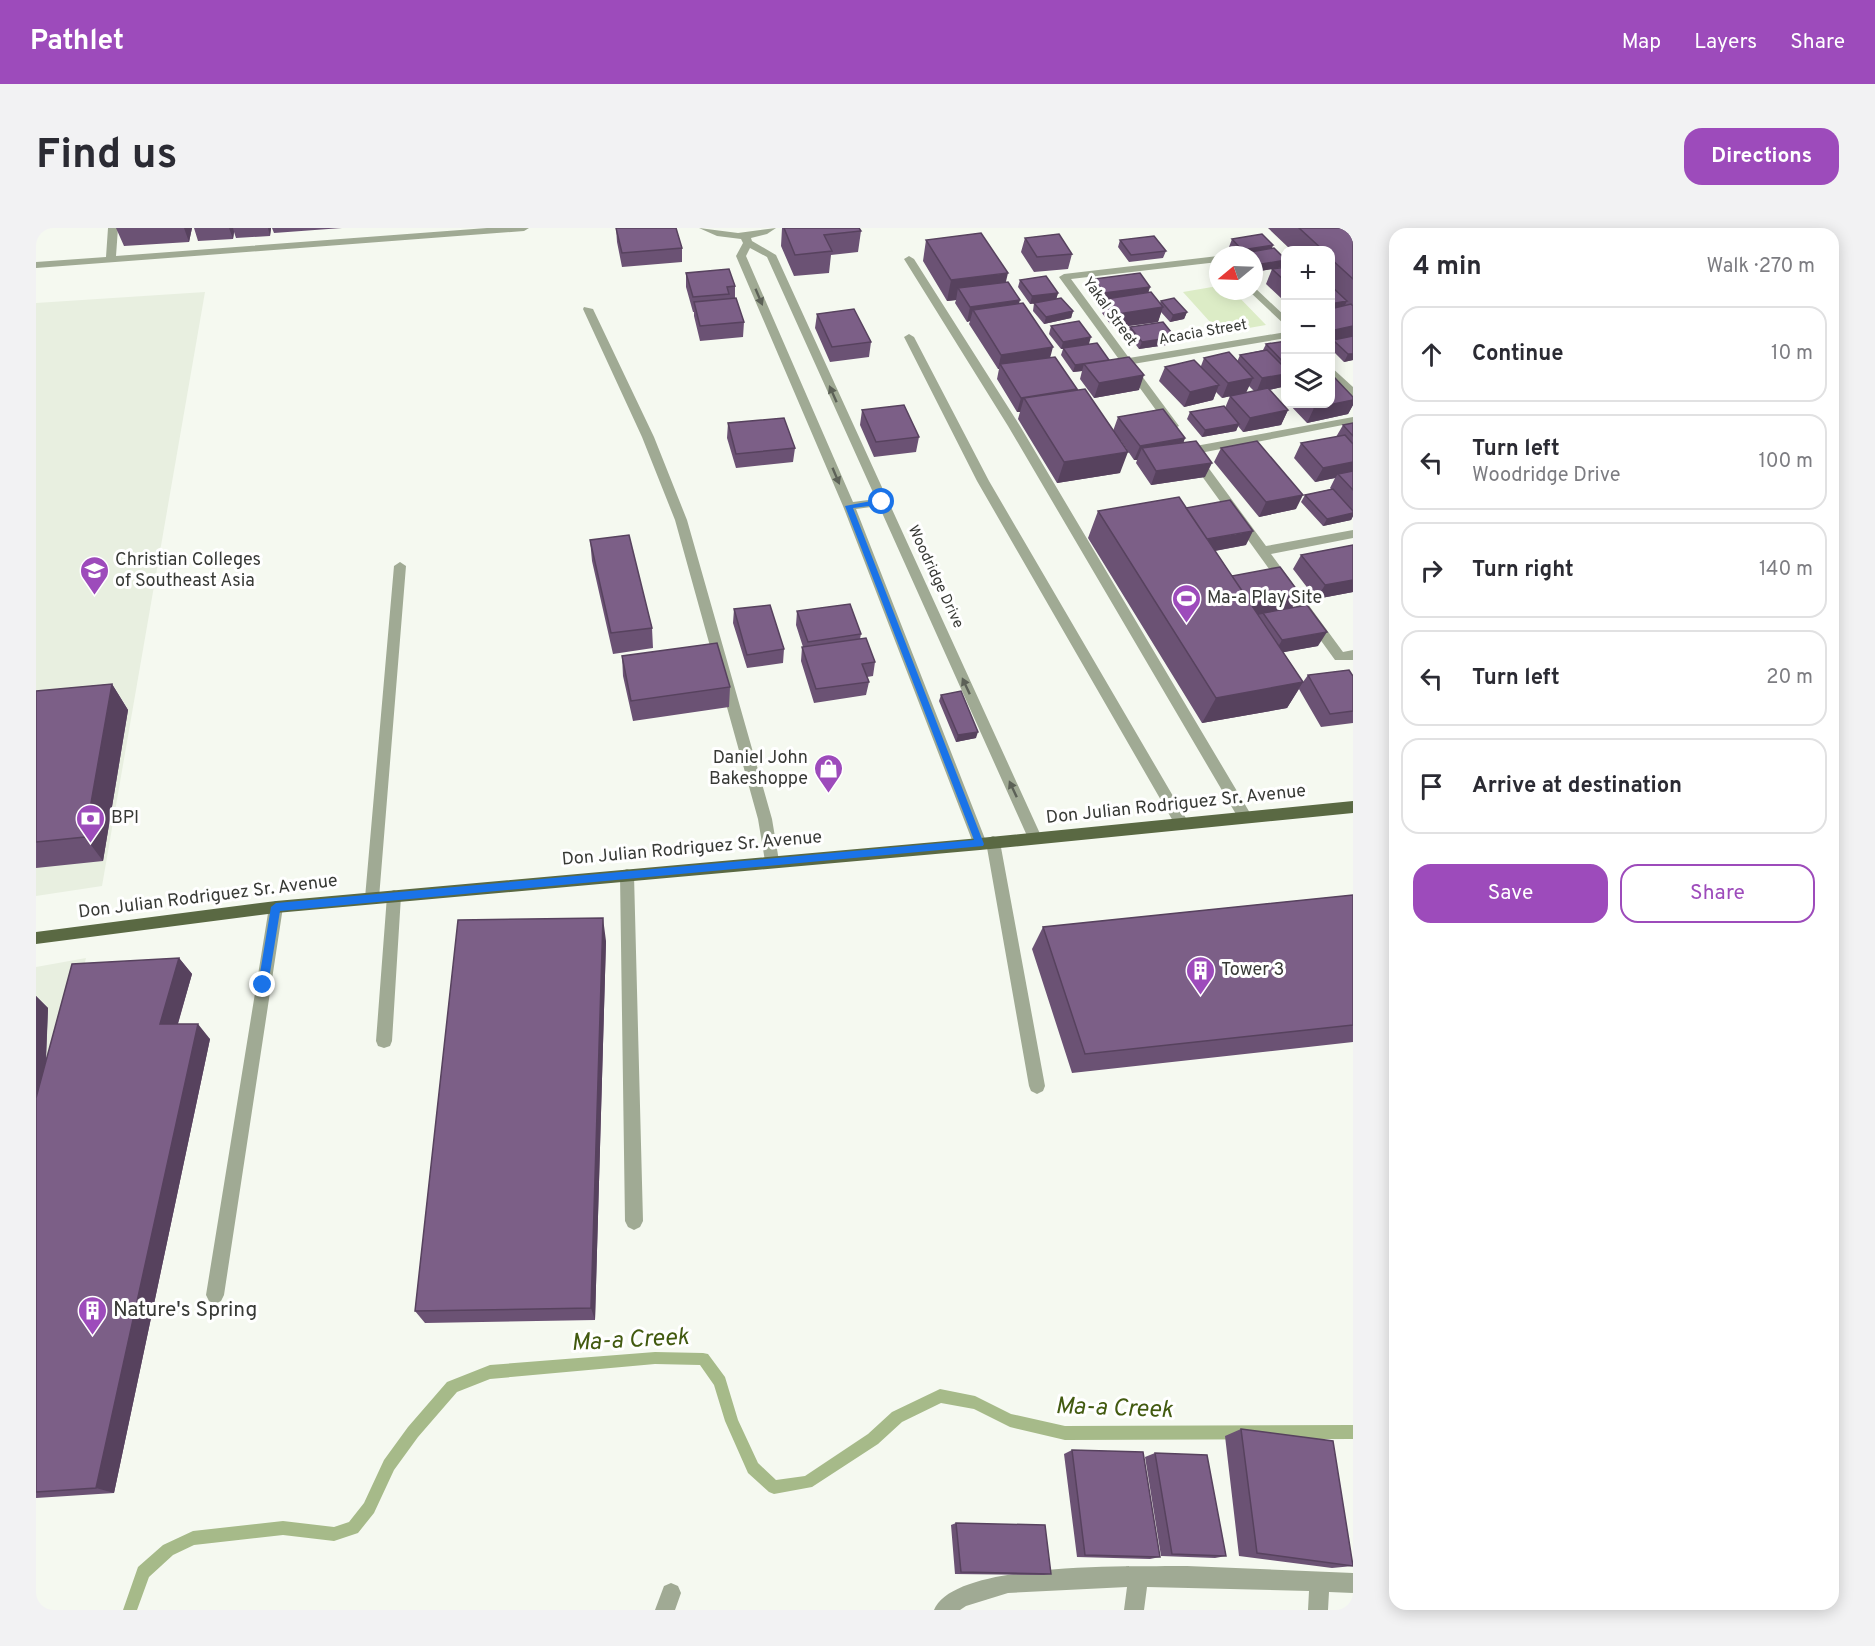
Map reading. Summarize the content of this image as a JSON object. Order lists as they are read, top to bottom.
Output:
{
  "streets": {
    "main road": ["Don Julian Rodriguez Sr. Avenue"],
    "street": ["Yakal Street", "Acacia Street", "Woodridge Drive"]
  },
  "crossings": [
    ["Yakal Street", "Acacia Street"],
    ["Woodridge Drive", "Don Julian Rodriguez Sr. Avenue"]
  ],
  "water": ["Ma-a Creek"],
  "places": {
    "school or university": ["Christian Colleges of Southeast Asia"],
    "sports": ["Ma-a Play Site"],
    "shop": ["Daniel John Bakeshoppe"],
    "bank": ["BPI"],
    "building": ["Tower 3", "Nature's Spring"]
  },
  "north": "left",
  "page": {
    "header": "Pathlet",
    "nav": ["Map", "Layers", "Share"],
    "buttons": [
      "Directions",
      ["Save", "Share"]
    ],
    "title": "Find us",
    "heading": ["4 min", "Walk · 270 m"],
    "map_buttons": ["+", "−"],
    "list": [
      ["Continue", "10 m"],
      ["Turn left", "Woodridge Drive", "100 m"],
      ["Turn right", "140 m"],
      ["Turn left", "20 m"],
      "Arrive at destination"
    ]
  }
}
